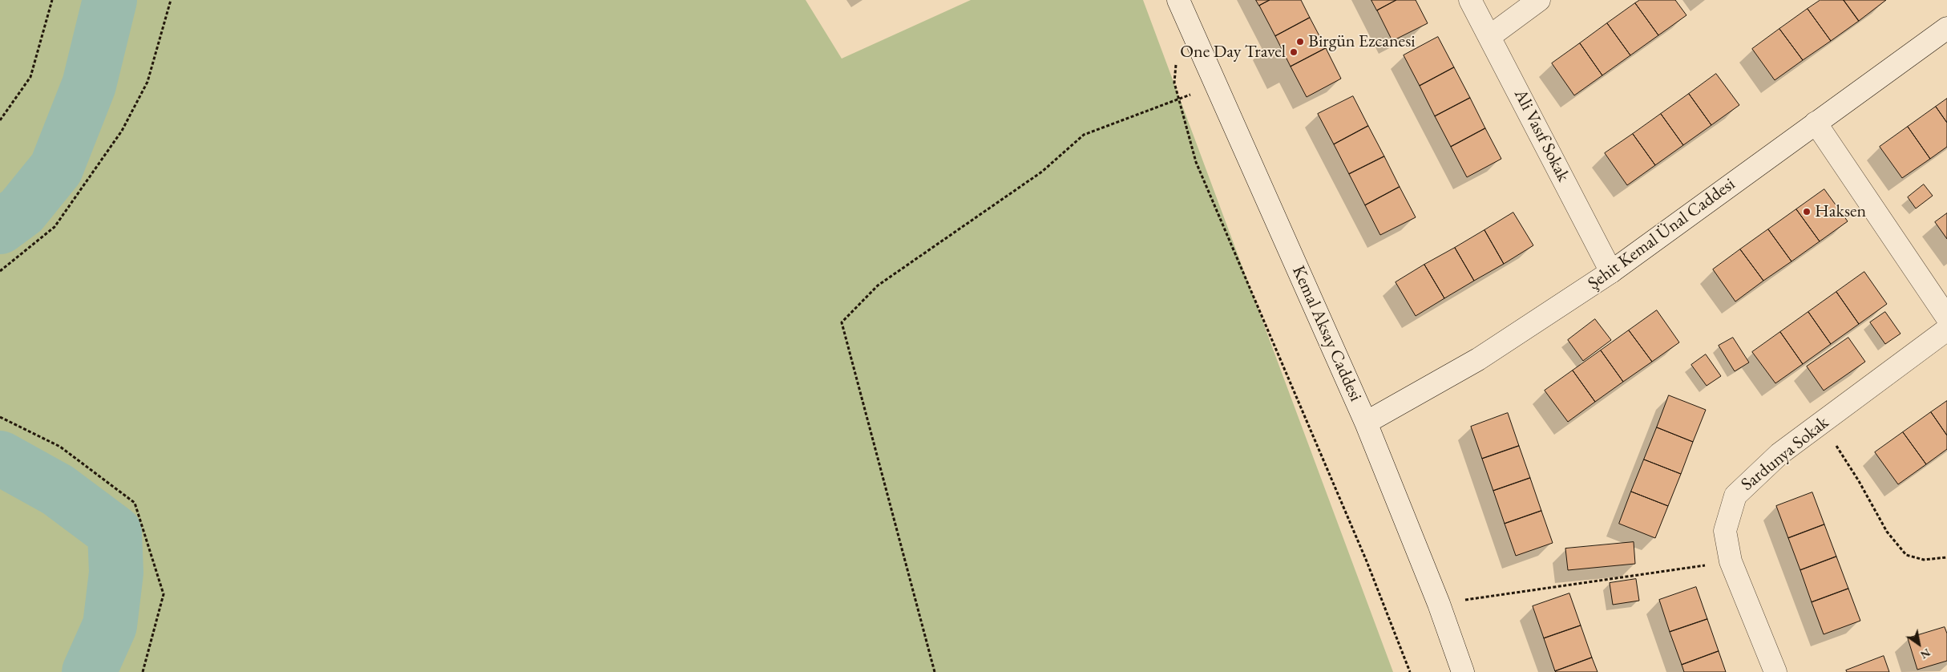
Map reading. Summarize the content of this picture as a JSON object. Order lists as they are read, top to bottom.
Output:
{
  "streets": {
    "street": [
      "Ali Vasıf Sokak",
      "Şehit Kemal Ünal Caddesi",
      "Kemal Aksay Caddesi",
      "Sardunya Sokak"
    ]
  },
  "crossings": [
    ["Ali Vasıf Sokak", "Şehit Kemal Ünal Caddesi"],
    ["Şehit Kemal Ünal Caddesi", "Kemal Aksay Caddesi"]
  ],
  "places": ["Birgün Ezcanesi", "One Day Travel", "Haksen"],
  "north": "bottom right"
}
